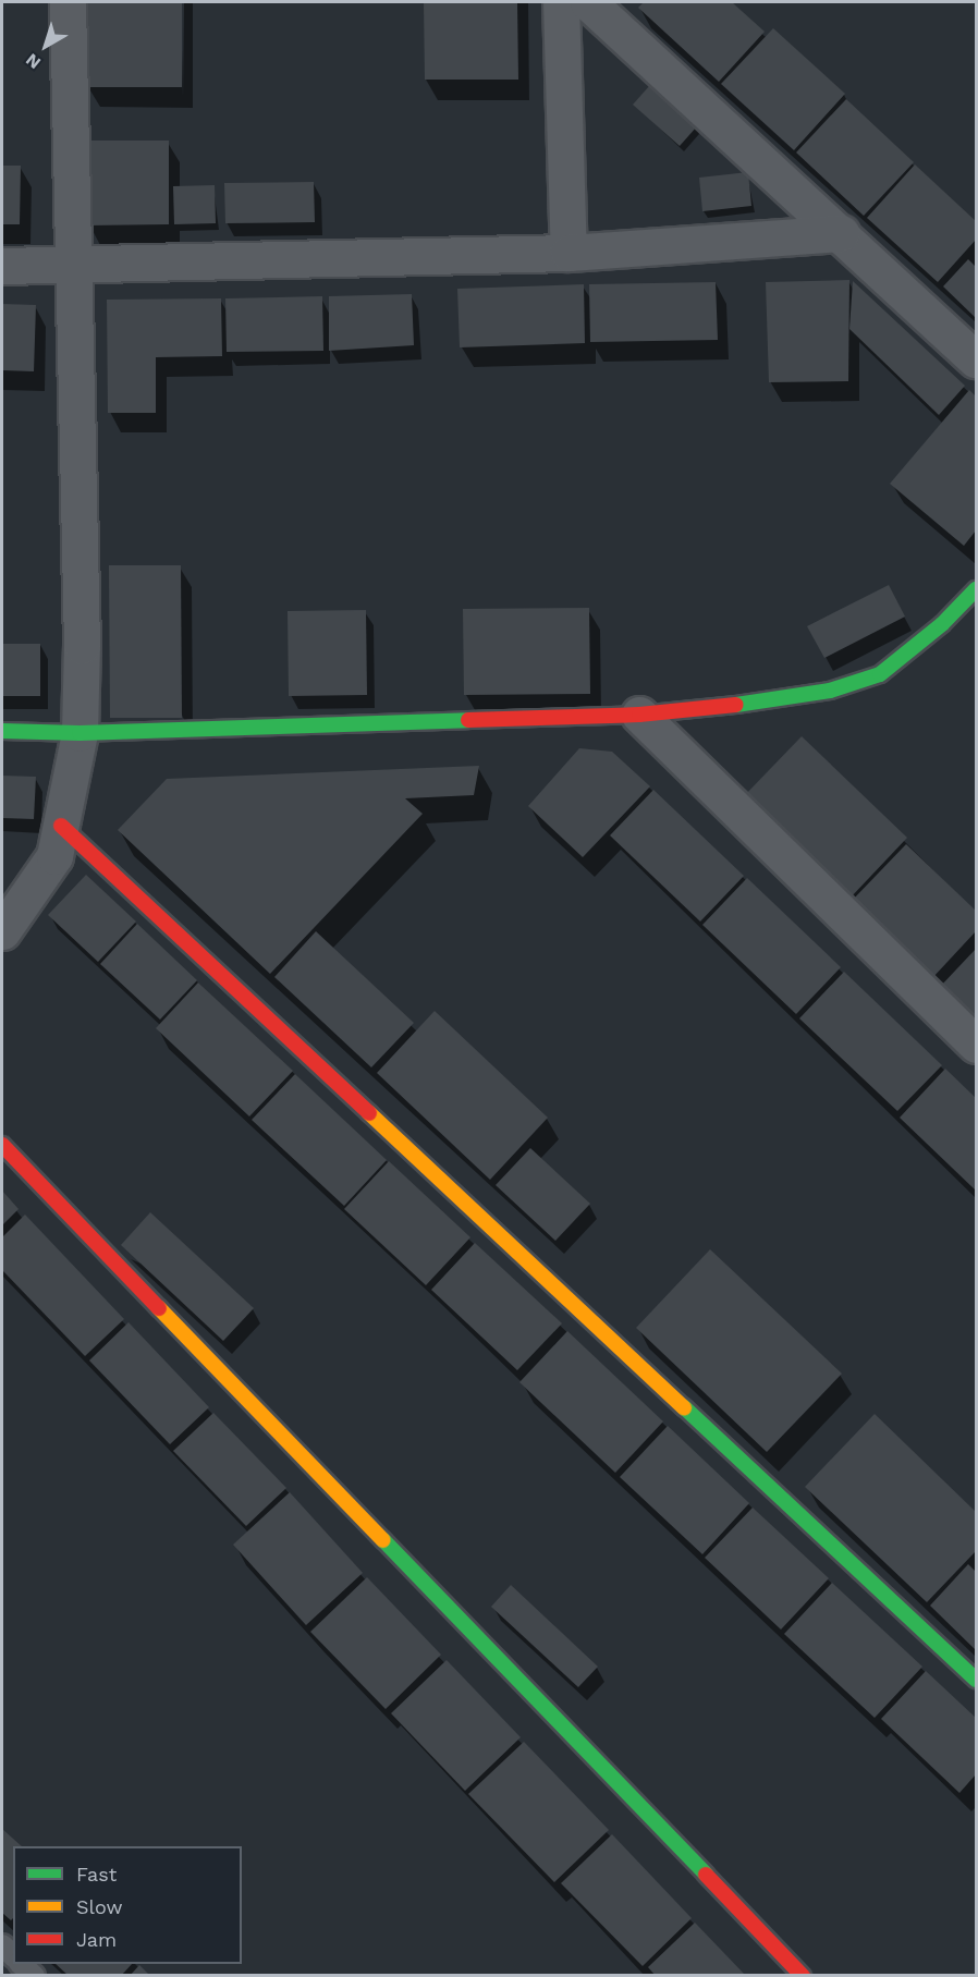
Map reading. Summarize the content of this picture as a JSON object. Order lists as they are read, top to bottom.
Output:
{
  "legend": ["Fast", "Slow", "Jam"],
  "north": "bottom left"
}
